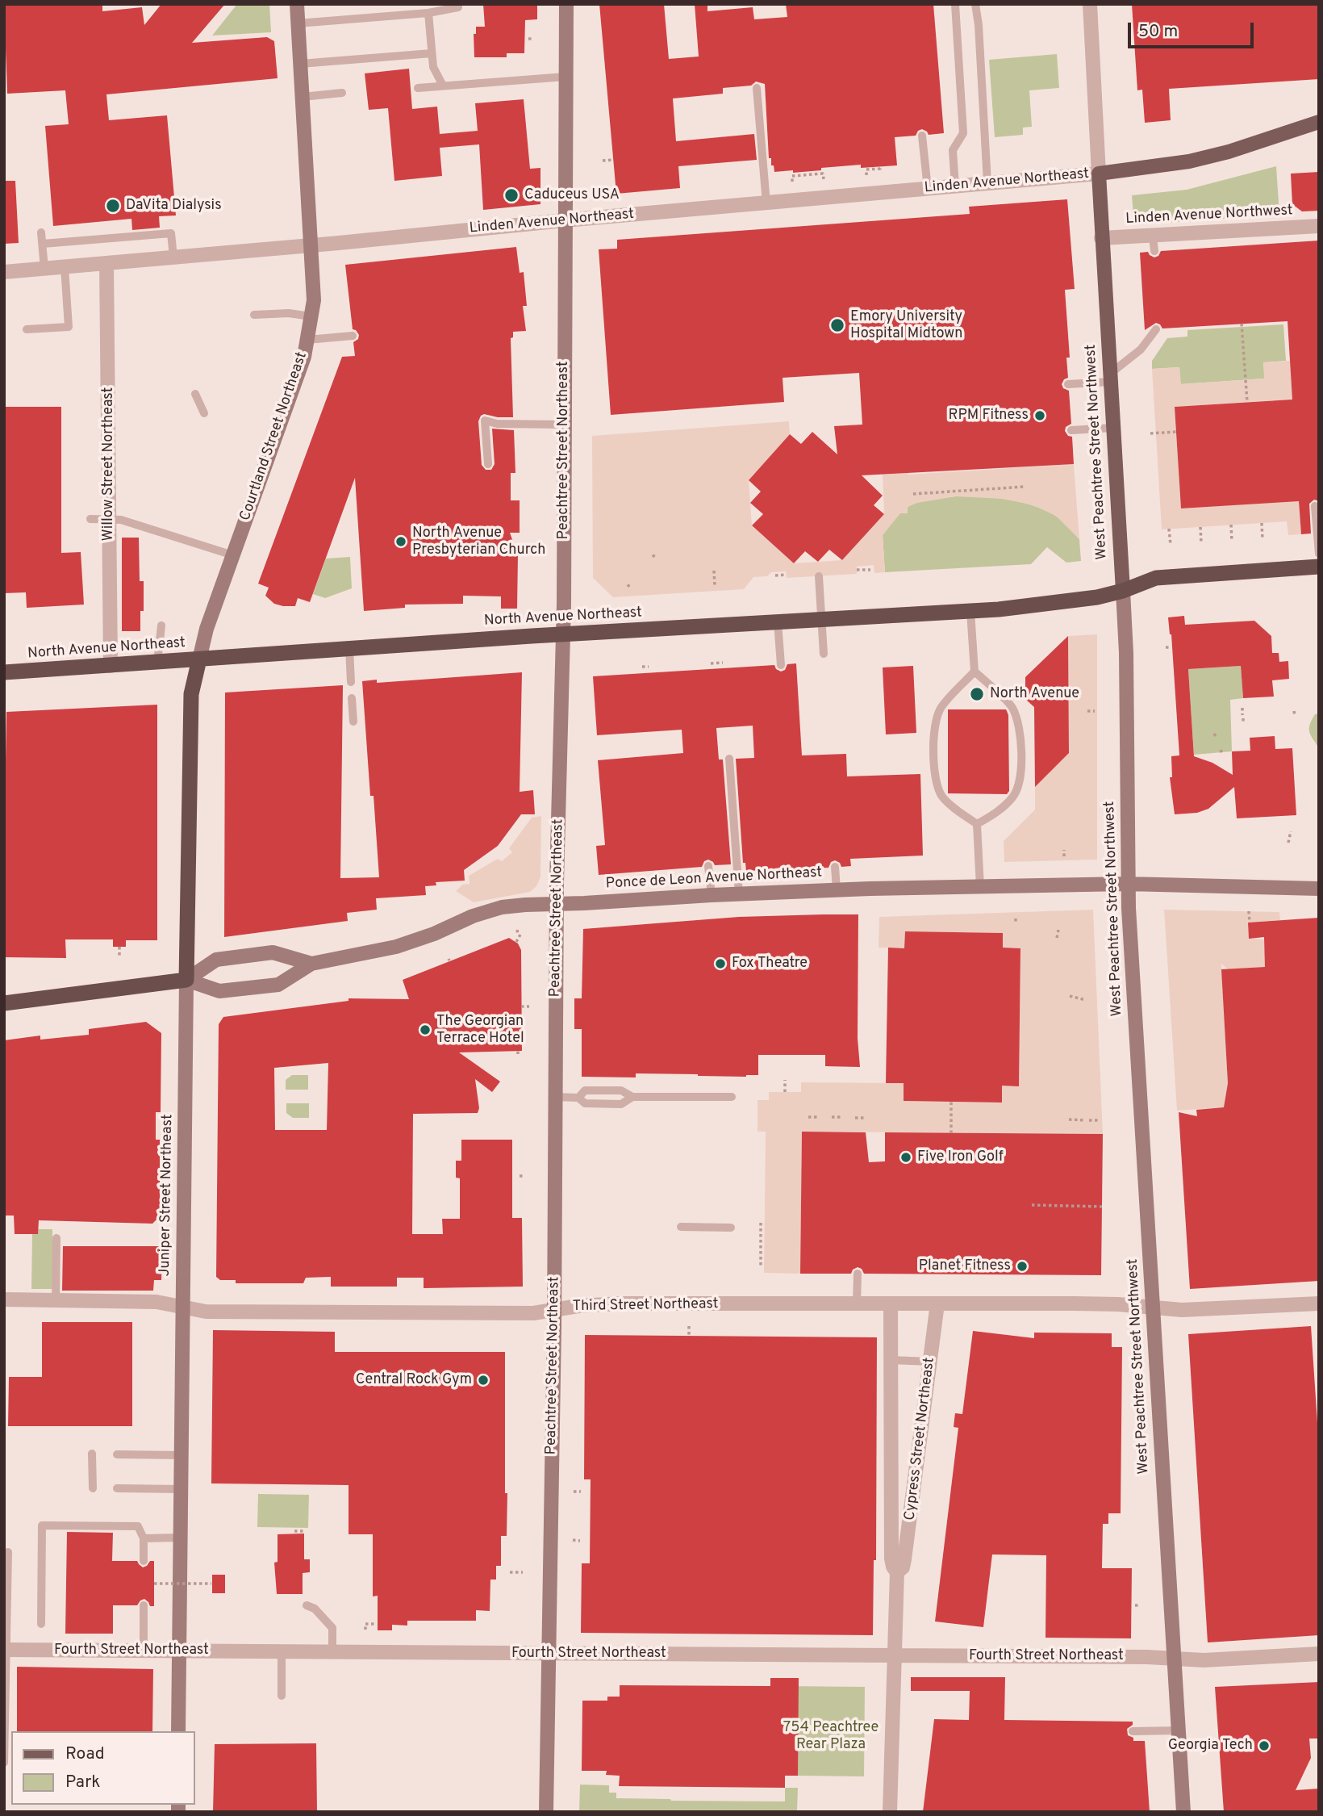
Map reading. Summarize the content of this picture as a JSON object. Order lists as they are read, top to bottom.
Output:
{
  "streets": {
    "highway": ["North Avenue Northeast", "Ponce de Leon Avenue Northeast", "Juniper Street Northeast"],
    "main road": ["Courtland Street Northeast", "Peachtree Street Northeast", "West Peachtree Street Northwest"],
    "street": [
      "Linden Avenue Northeast",
      "Linden Avenue Northwest",
      "Willow Street Northeast",
      "Third Street Northeast",
      "Cypress Street Northeast",
      "Fourth Street Northeast"
    ]
  },
  "crossings": [
    ["Linden Avenue Northeast", "Courtland Street Northeast"],
    ["Linden Avenue Northeast", "Peachtree Street Northeast"],
    ["Linden Avenue Northeast", "West Peachtree Street Northwest"],
    ["Linden Avenue Northeast", "Willow Street Northeast"],
    ["Linden Avenue Northwest", "West Peachtree Street Northwest"],
    ["Courtland Street Northeast", "North Avenue Northeast"],
    ["Courtland Street Northeast", "Juniper Street Northeast"],
    ["Peachtree Street Northeast", "North Avenue Northeast"],
    ["Peachtree Street Northeast", "Ponce de Leon Avenue Northeast"],
    ["Peachtree Street Northeast", "Third Street Northeast"],
    ["Peachtree Street Northeast", "Fourth Street Northeast"],
    ["West Peachtree Street Northwest", "North Avenue Northeast"],
    ["West Peachtree Street Northwest", "Ponce de Leon Avenue Northeast"],
    ["West Peachtree Street Northwest", "Third Street Northeast"],
    ["West Peachtree Street Northwest", "Fourth Street Northeast"],
    ["Willow Street Northeast", "North Avenue Northeast"],
    ["North Avenue Northeast", "Juniper Street Northeast"],
    ["Ponce de Leon Avenue Northeast", "Juniper Street Northeast"],
    ["Juniper Street Northeast", "Third Street Northeast"],
    ["Juniper Street Northeast", "Fourth Street Northeast"],
    ["Third Street Northeast", "Cypress Street Northeast"],
    ["Cypress Street Northeast", "Fourth Street Northeast"]
  ],
  "parks": ["754 Peachtree Rear Plaza"],
  "places": [
    "Caduceus USA",
    "DaVita Dialysis",
    "Emory University Hospital Midtown",
    "RPM Fitness",
    "North Avenue Presbyterian Church",
    "North Avenue",
    "Fox Theatre",
    "The Georgian Terrace Hotel",
    "Five Iron Golf",
    "Planet Fitness",
    "Central Rock Gym",
    "Georgia Tech"
  ],
  "legend": ["Road", "Park"],
  "scale_bar": "50 m"
}
